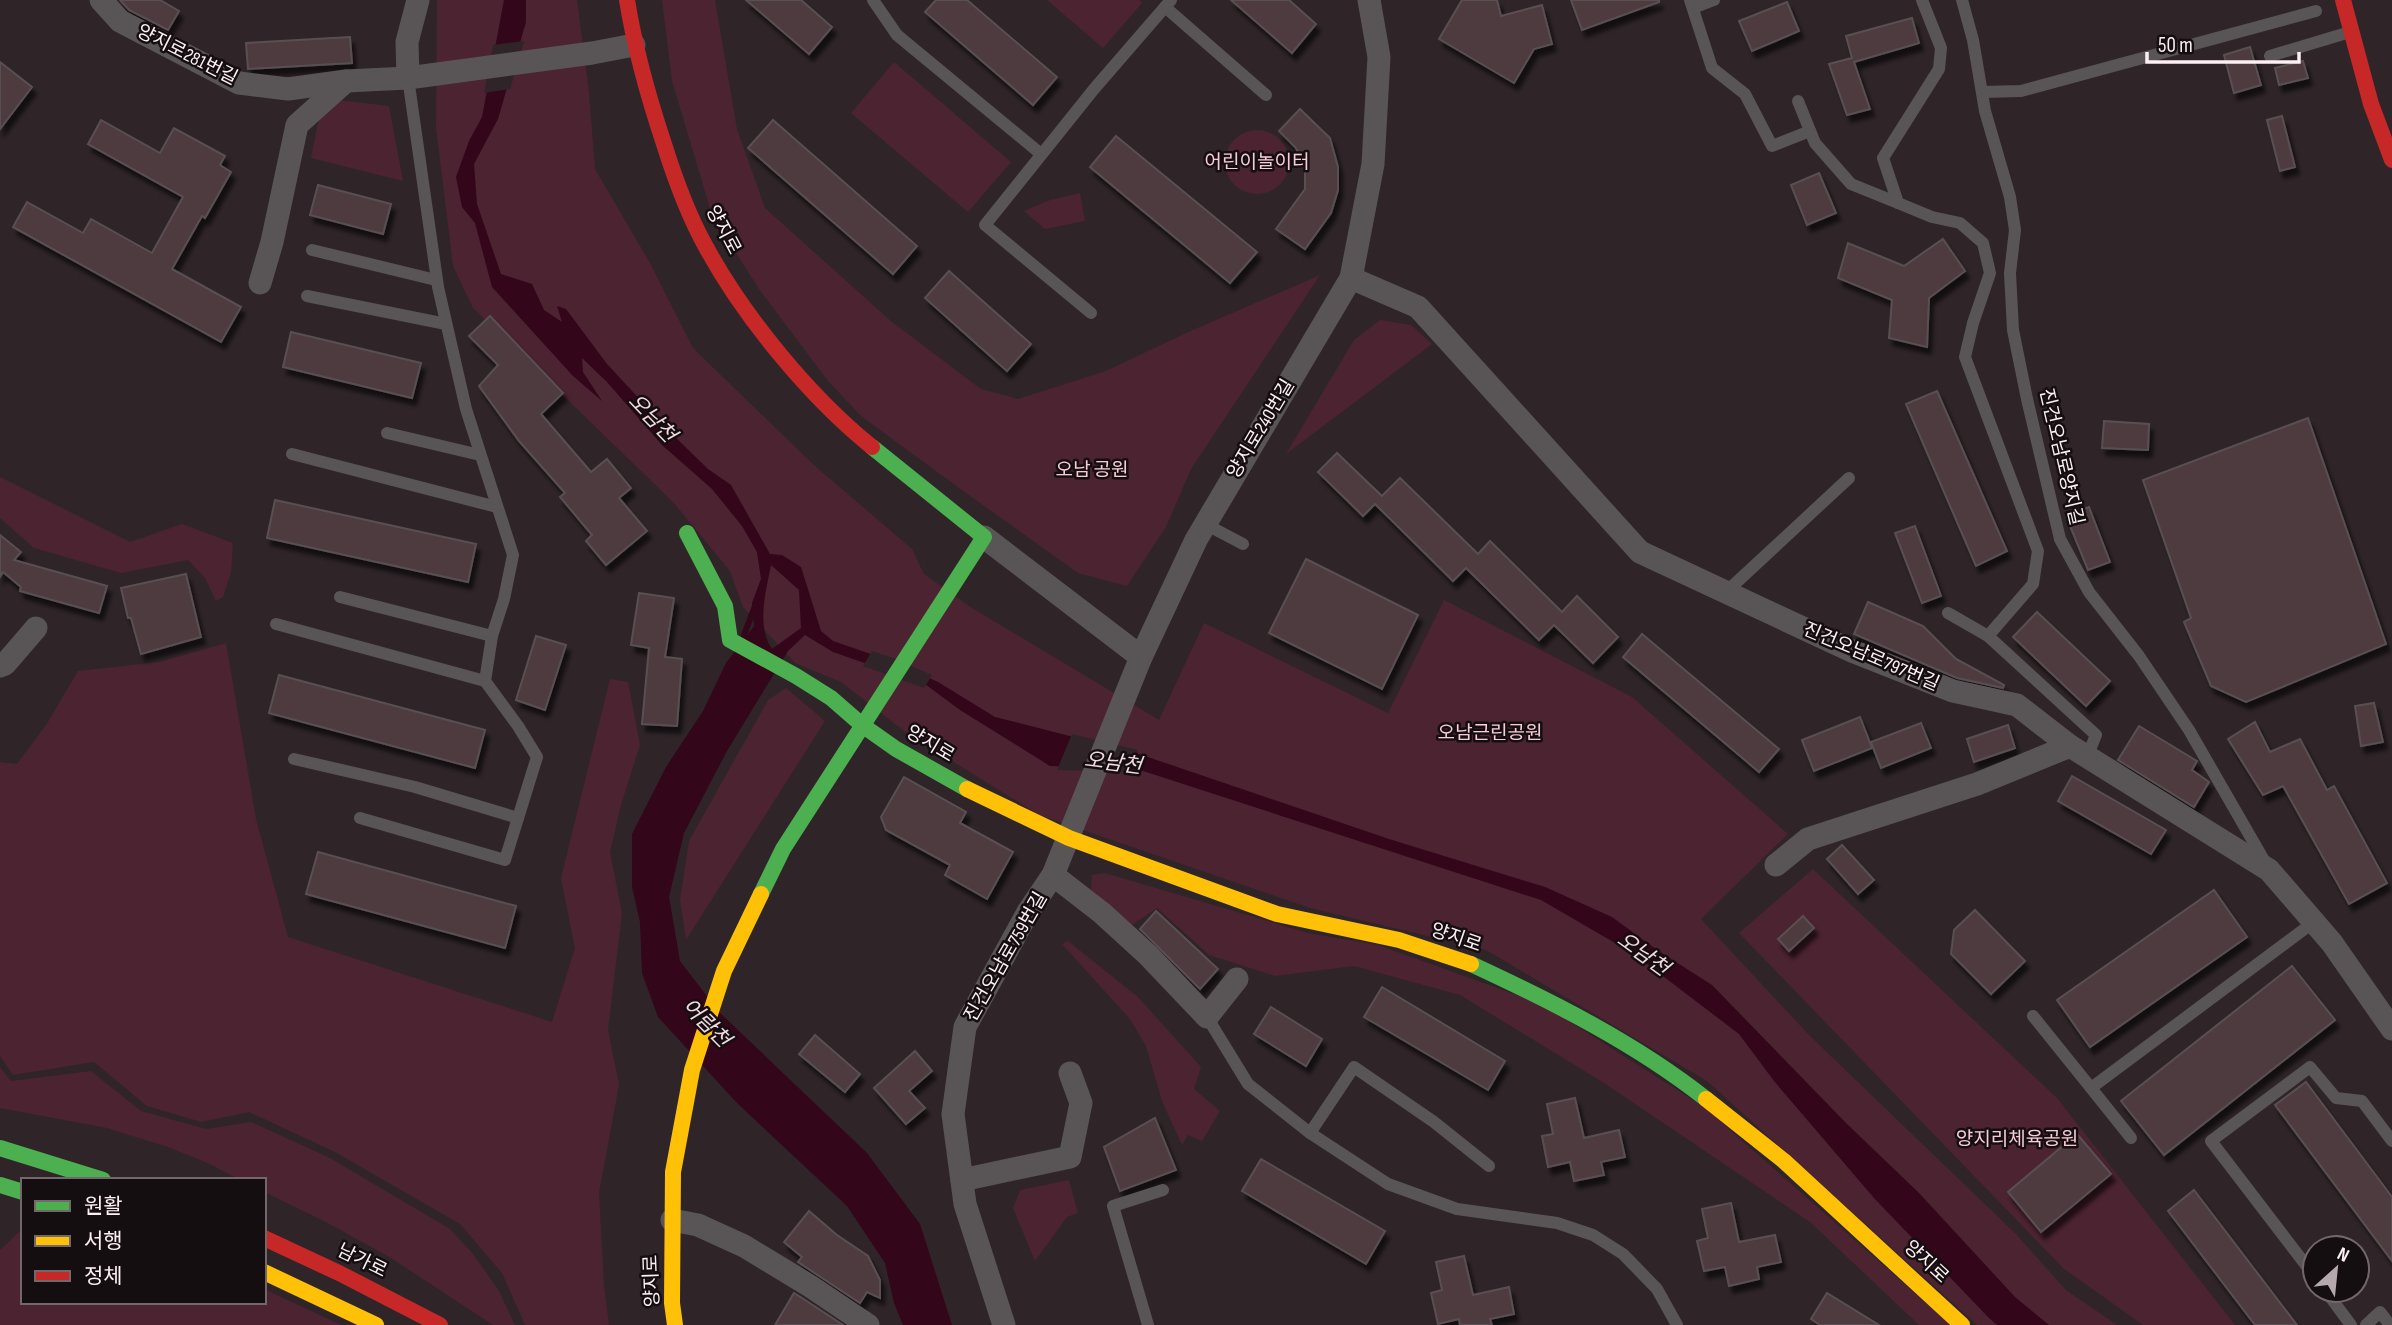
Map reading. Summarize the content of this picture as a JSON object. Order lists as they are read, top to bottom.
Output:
{
  "streets": {
    "street": [
      "양지로281번길",
      "양지로",
      "양지로240번길",
      "진건오남로797번길",
      "진건오남로759번길",
      "남가로"
    ],
    "lane": ["진건오남로양지길"]
  },
  "crossings": [
    ["양지로281번길", "양지로"],
    ["양지로", "진건오남로759번길"],
    ["양지로240번길", "진건오남로797번길"],
    ["양지로240번길", "진건오남로759번길"],
    ["진건오남로양지길", "진건오남로797번길"]
  ],
  "water": ["오남천", "어람천"],
  "parks": [
    "어린이놀이터",
    "오남 공원",
    "오남근린공원",
    "양지리체육공원"
  ],
  "legend": ["원활", "서행", "정체"],
  "scale_bar": "50 m",
  "north": "top right"
}
